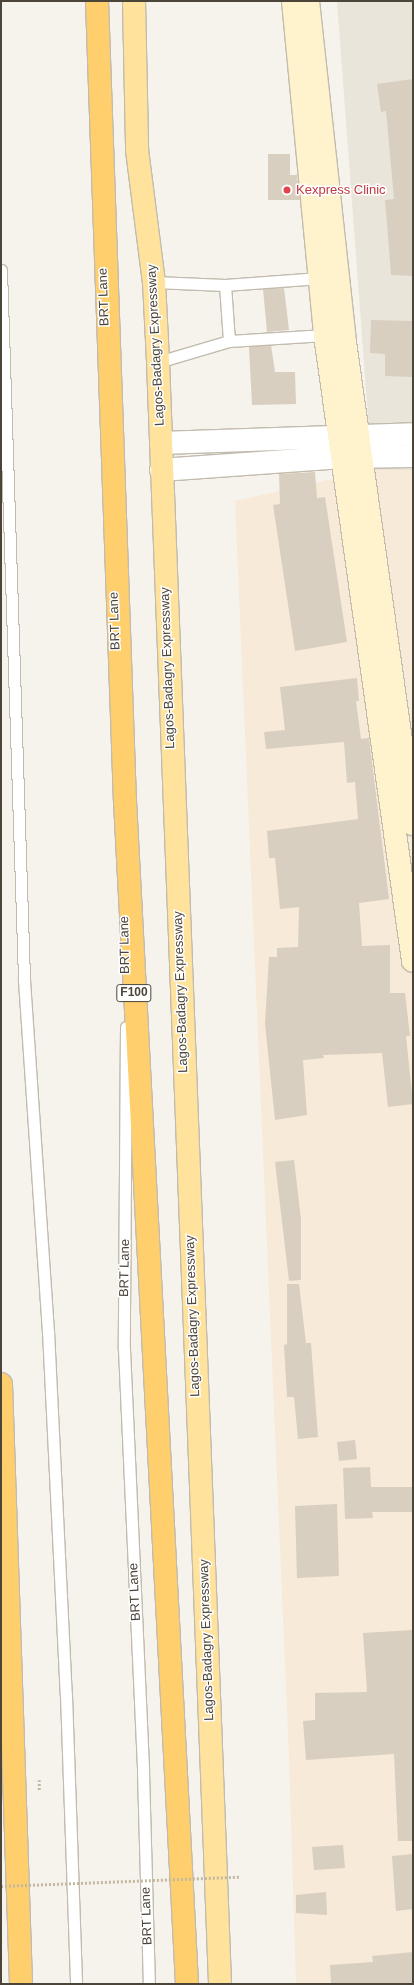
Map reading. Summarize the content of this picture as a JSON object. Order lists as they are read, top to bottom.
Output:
{
  "streets": {
    "highway": ["F100"],
    "main road": ["Lagos-Badagry Expressway"],
    "lane": ["BRT Lane"]
  },
  "places": ["Kexpress Clinic"]
}
